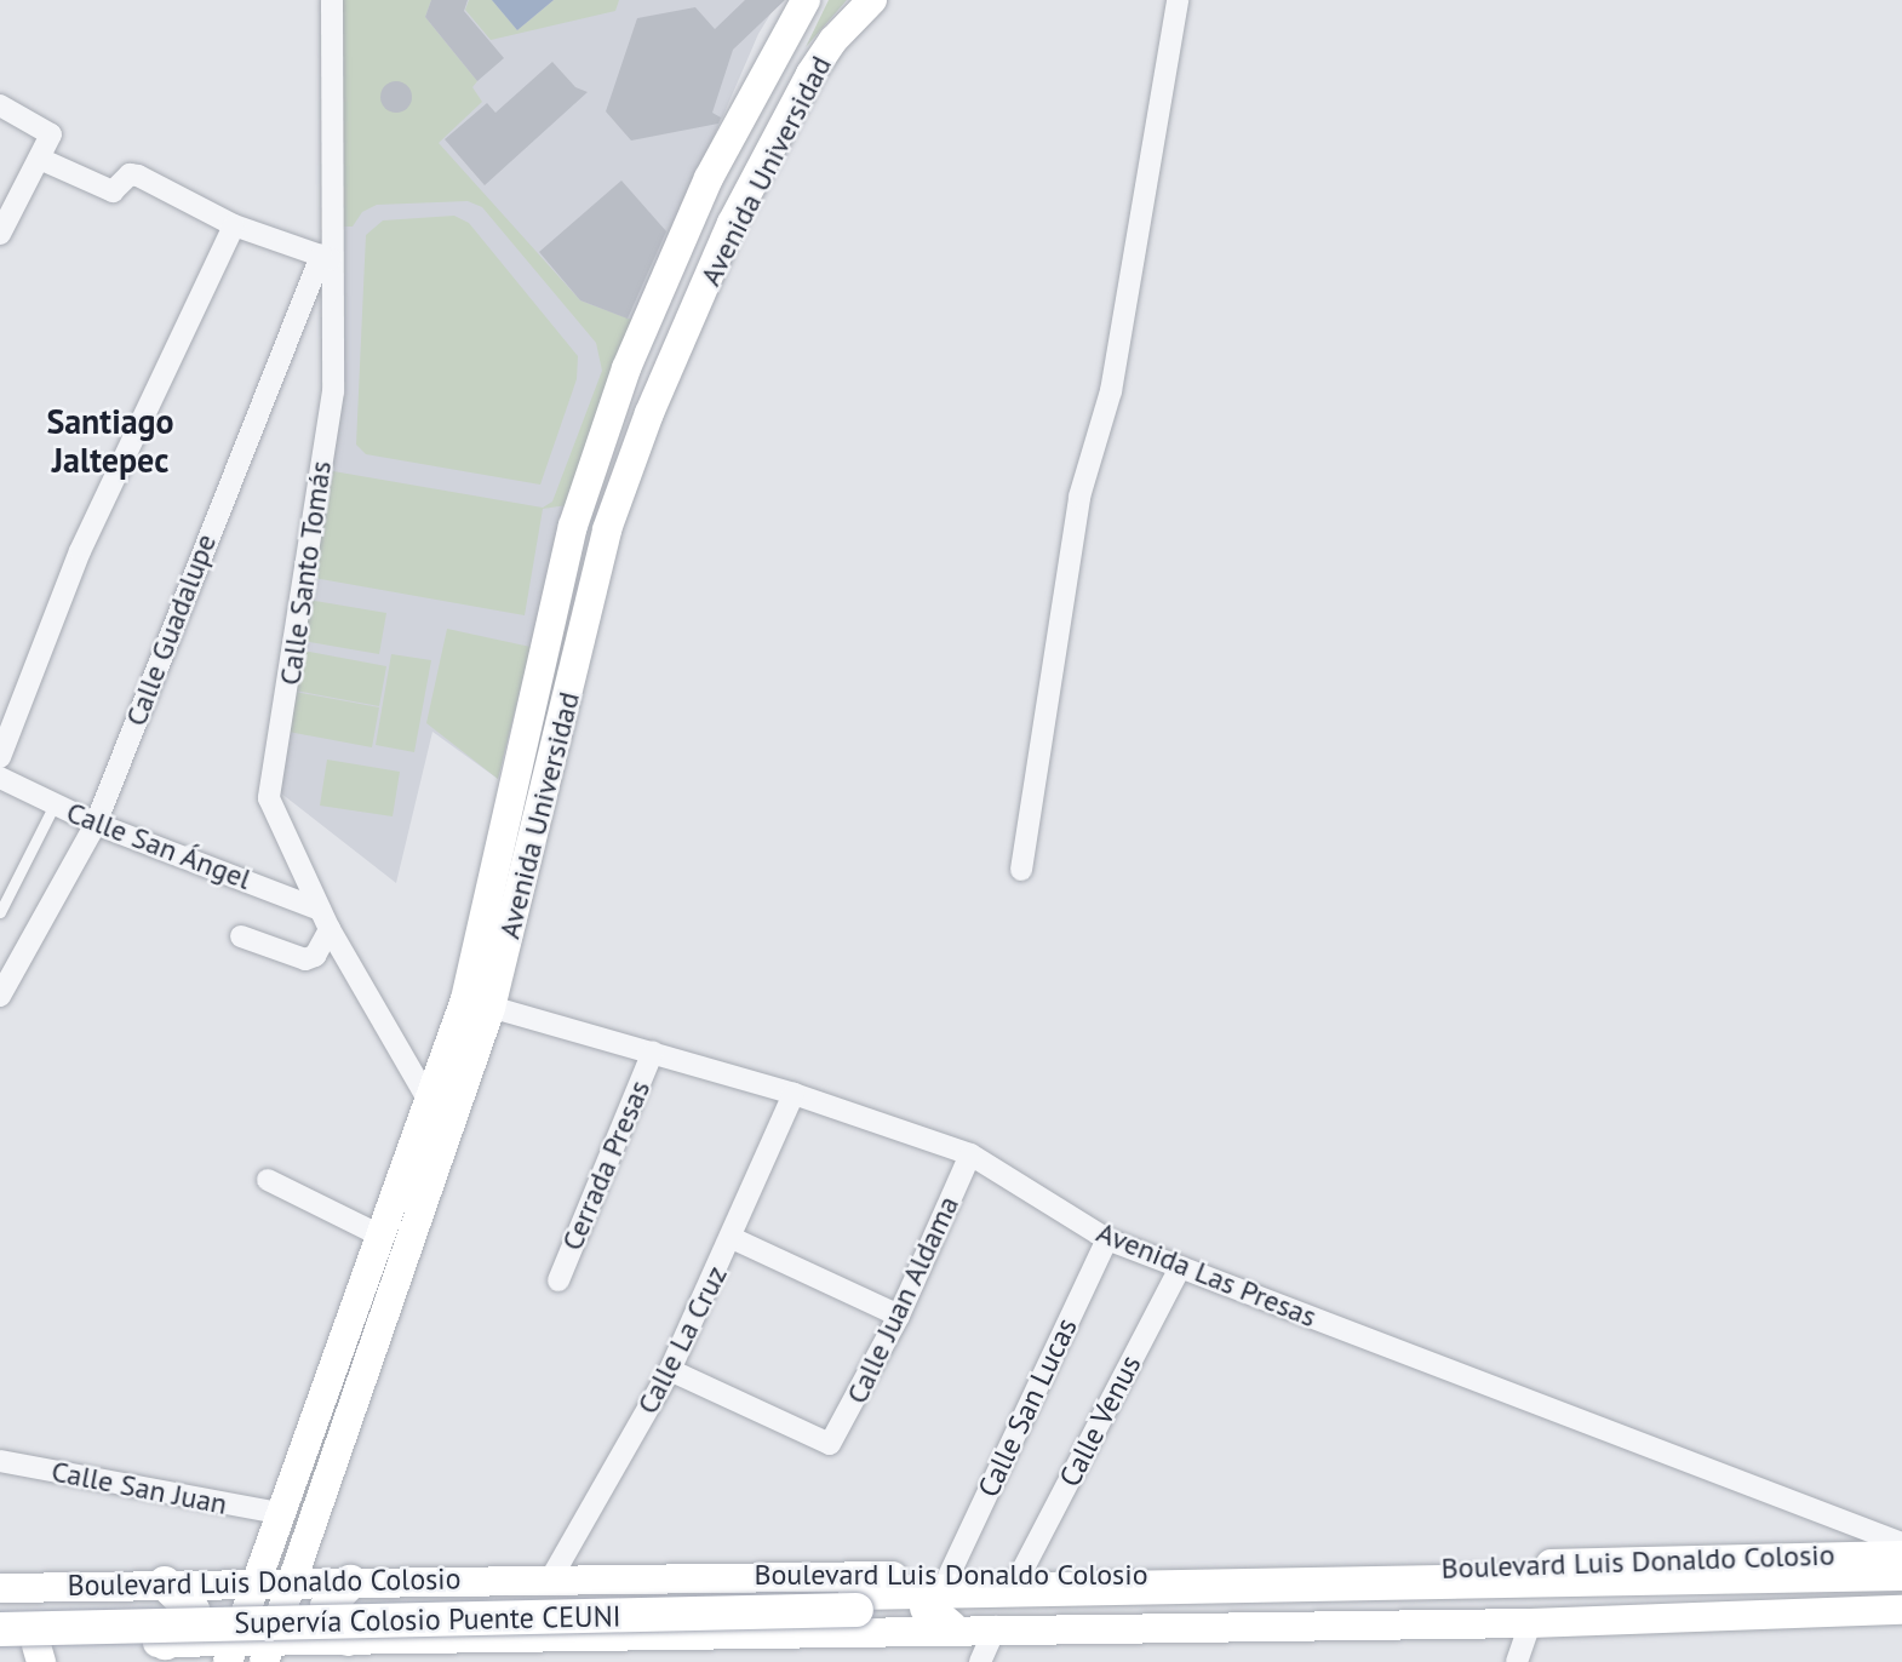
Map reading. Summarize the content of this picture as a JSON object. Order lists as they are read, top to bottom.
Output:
{
  "streets": {
    "main road": ["Supervía Colosio Puente CEUNI"],
    "street": [
      "Avenida Universidad",
      "Calle Santo Tomás",
      "Calle Guadalupe",
      "Calle San Ángel",
      "Cerrada Presas",
      "Avenida Las Presas",
      "Calle Juan Aldama",
      "Calle La Cruz",
      "Calle San Lucas",
      "Calle Venus",
      "Calle San Juan",
      "Boulevard Luis Donaldo Colosio"
    ]
  },
  "crossings": [
    ["Avenida Universidad", "Calle Santo Tomás"],
    ["Avenida Universidad", "Avenida Las Presas"],
    ["Avenida Universidad", "Calle San Juan"],
    ["Avenida Universidad", "Boulevard Luis Donaldo Colosio"],
    ["Calle Santo Tomás", "Calle Guadalupe"],
    ["Calle Santo Tomás", "Calle San Ángel"],
    ["Calle Guadalupe", "Calle San Ángel"],
    ["Cerrada Presas", "Avenida Las Presas"],
    ["Avenida Las Presas", "Calle Juan Aldama"],
    ["Avenida Las Presas", "Calle La Cruz"],
    ["Avenida Las Presas", "Calle San Lucas"],
    ["Avenida Las Presas", "Calle Venus"],
    ["Calle Juan Aldama", "Calle La Cruz"],
    ["Calle La Cruz", "Boulevard Luis Donaldo Colosio"],
    ["Calle San Lucas", "Boulevard Luis Donaldo Colosio"],
    ["Calle Venus", "Boulevard Luis Donaldo Colosio"],
    ["Boulevard Luis Donaldo Colosio", "Supervía Colosio Puente CEUNI"]
  ],
  "districts": ["Santiago Jaltepec"]
}
